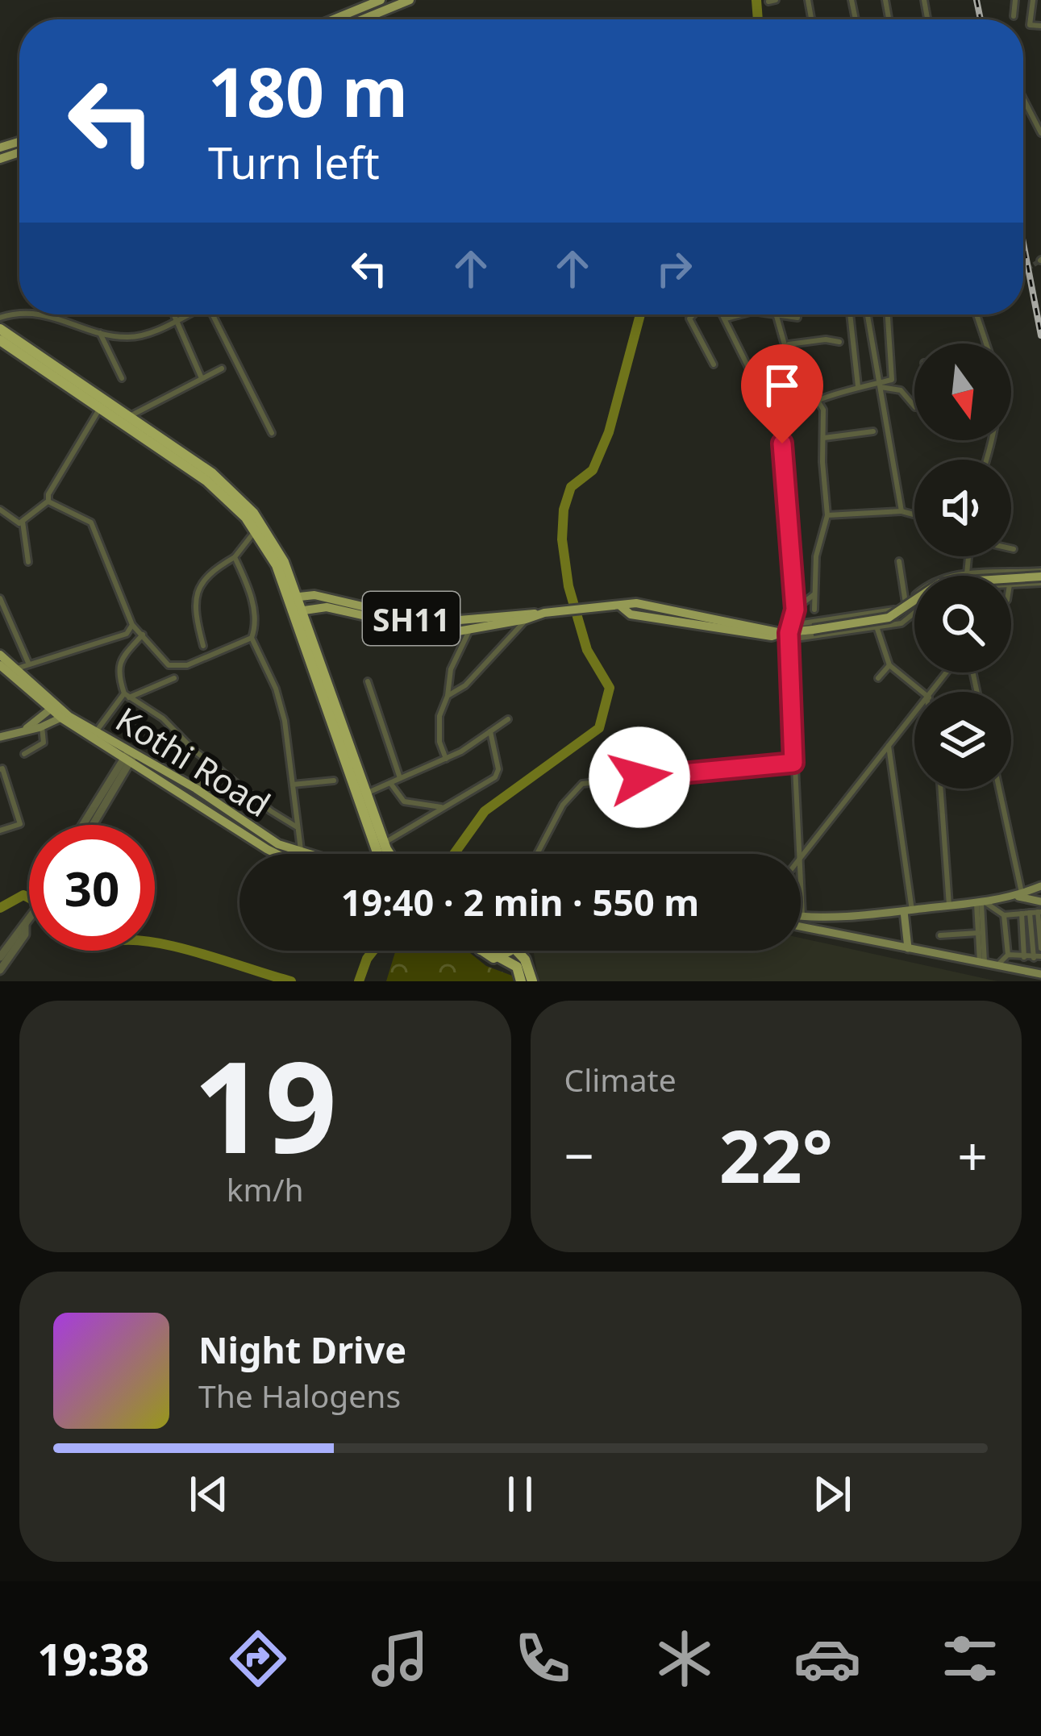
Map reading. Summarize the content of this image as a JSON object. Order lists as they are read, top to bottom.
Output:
{
  "streets": {
    "main road": ["SH11", "Kothi Road"]
  },
  "north": "bottom",
  "page": {
    "turn": ["180 m", "Turn left"],
    "limit": "30",
    "trip": "19:40 · 2 min · 550 m",
    "tile": [
      ["19", "km/h"],
      "Climate"
    ],
    "heat": ["−", "22°", "+"],
    "song": ["Night Drive", "The Halogens"],
    "tabs": "19:38"
  }
}
